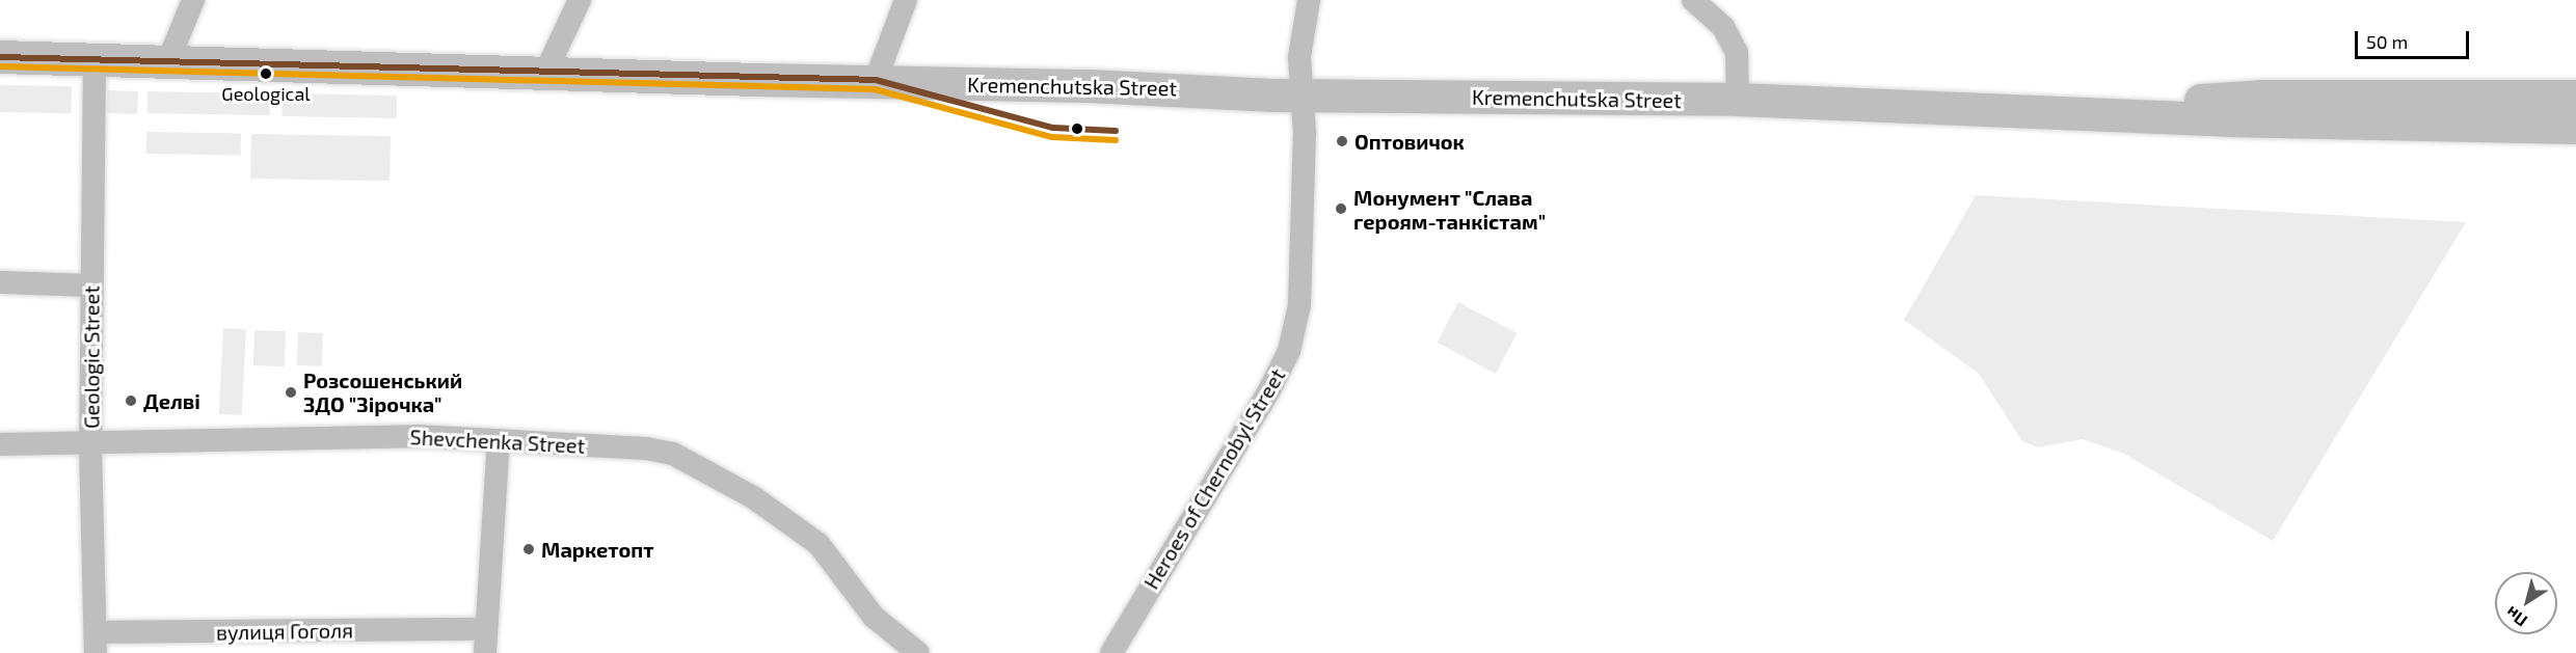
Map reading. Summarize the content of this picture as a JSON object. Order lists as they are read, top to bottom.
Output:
{
  "streets": {
    "highway": ["Kremenchutska Street"],
    "street": [
      "Geologic Street",
      "Shevchenka Street",
      "Heroes of Chernobyl Street",
      "вулиця Гоголя"
    ]
  },
  "crossings": [
    ["Kremenchutska Street", "Geologic Street"],
    ["Kremenchutska Street", "Heroes of Chernobyl Street"],
    ["Geologic Street", "Shevchenka Street"],
    ["Geologic Street", "вулиця Гоголя"]
  ],
  "places": [
    "Geological",
    "Оптовичок",
    "Монумент \"Слава героям-танкістам\"",
    "Розсошенський ЗДО \"Зірочка\"",
    "Делві",
    "Маркетопт"
  ],
  "scale_bar": "50 m",
  "north": "bottom left"
}
